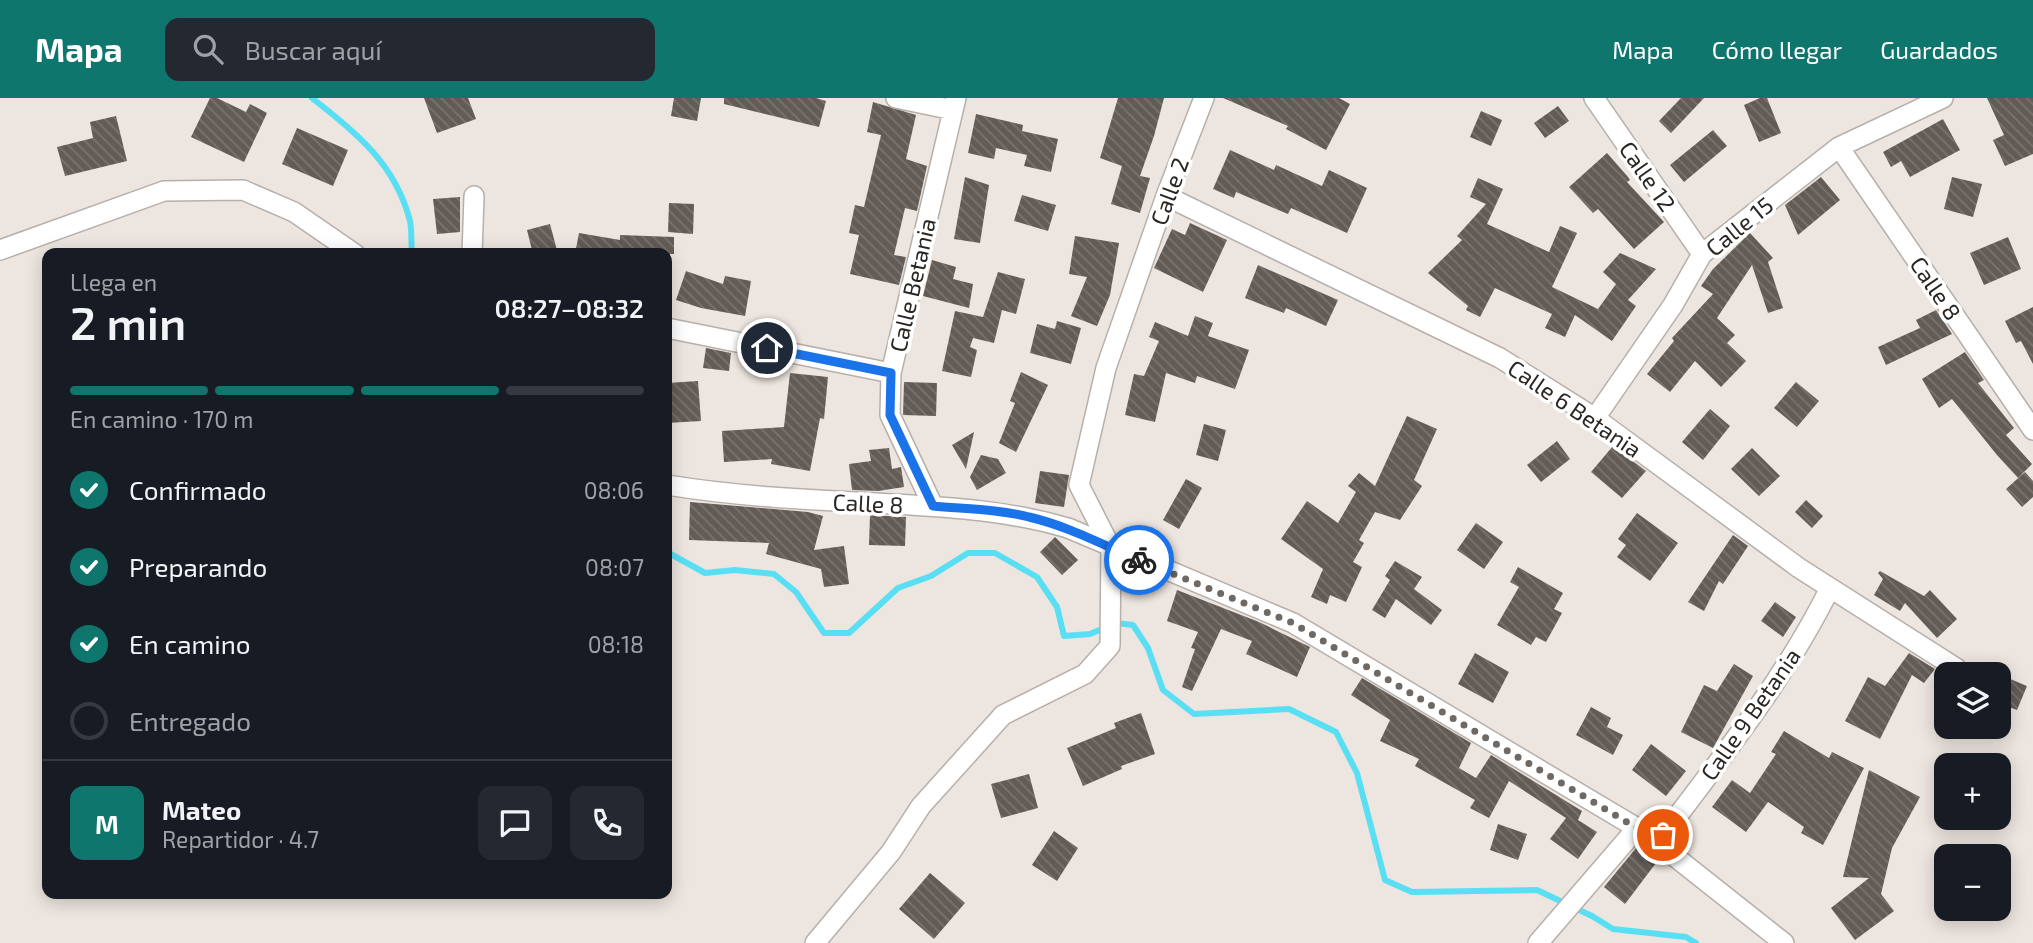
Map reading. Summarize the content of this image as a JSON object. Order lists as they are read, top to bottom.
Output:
{
  "streets": {
    "street": [
      "Calle 12",
      "Calle 2",
      "Calle 15",
      "Calle Betania",
      "Calle 8",
      "Calle 6 Betania",
      "Calle 9 Betania"
    ]
  },
  "crossings": [
    ["Calle 12", "Calle 15"],
    ["Calle 2", "Calle 8"],
    ["Calle 2", "Calle 6 Betania"],
    ["Calle 15", "Calle 8"],
    ["Calle 15", "Calle 6 Betania"],
    ["Calle Betania", "Calle 8"],
    ["Calle 8", "Calle 9 Betania"],
    ["Calle 6 Betania", "Calle 9 Betania"]
  ],
  "page": {
    "header": "Mapa",
    "search": "Buscar aquí",
    "nav": ["Mapa", "Cómo llegar", "Guardados"],
    "heading": ["2 min", "Llega en", "08:27–08:32"],
    "panel": ["Mateo", "Repartidor · 4.7"],
    "bar": "En camino · 170 m",
    "list": [
      ["Confirmado", "08:06"],
      ["Preparando", "08:07"],
      ["En camino", "08:18"],
      "Entregado"
    ],
    "map_buttons": ["+", "−"],
    "round": "M"
  }
}
